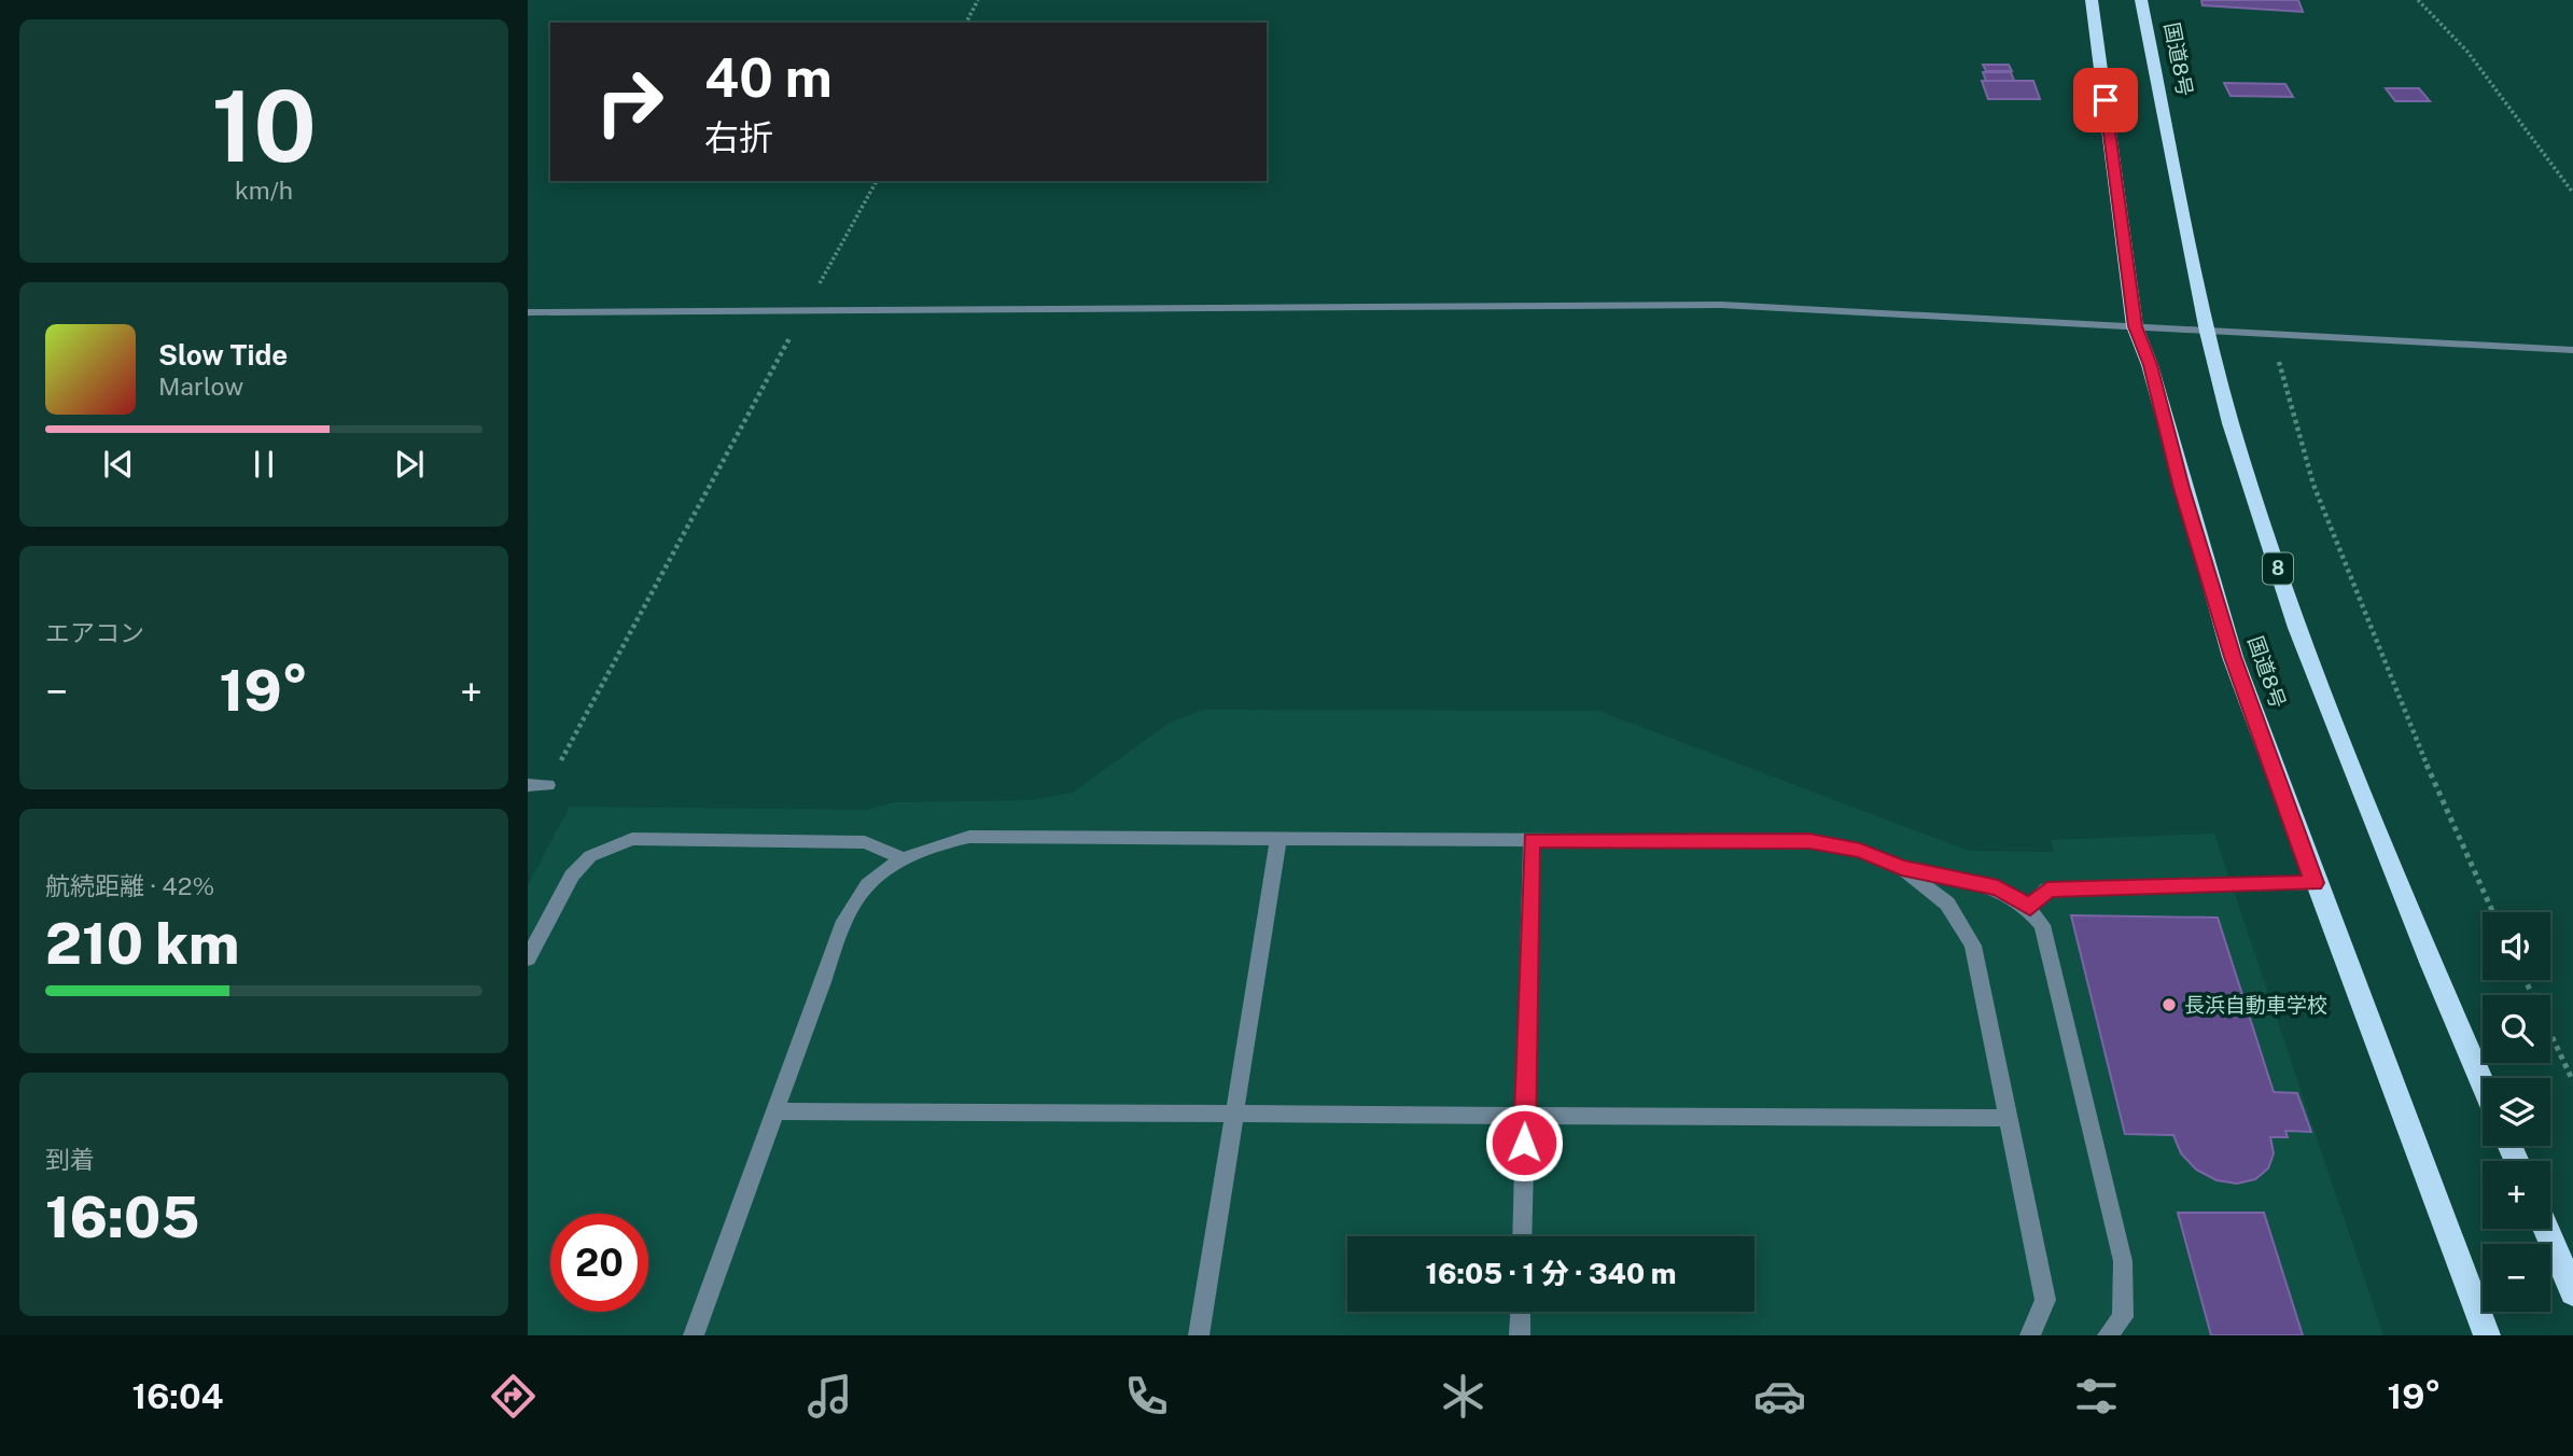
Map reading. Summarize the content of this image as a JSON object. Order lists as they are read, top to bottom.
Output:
{
  "streets": {
    "highway": ["国道8号", "8"]
  },
  "places": ["長浜自動車学校"],
  "page": {
    "tile": [
      ["10", "km/h"],
      "エアコン",
      ["航続距離 · 42%", "210 km"],
      ["到着", "16:05"]
    ],
    "turn": ["40 m", "右折"],
    "song": ["Slow Tide", "Marlow"],
    "heat": ["−", "19°", "+"],
    "map_buttons": ["+", "−"],
    "limit": "20",
    "trip": "16:05 · 1 分 · 340 m",
    "tabs": ["16:04", "19°"]
  }
}
